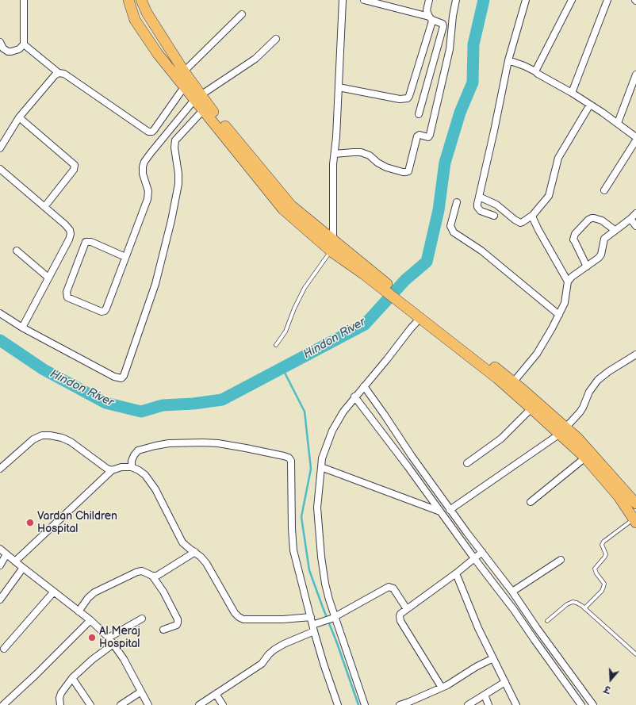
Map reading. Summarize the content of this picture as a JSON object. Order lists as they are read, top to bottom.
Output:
{
  "water": ["Hindon River"],
  "places": ["Vardan Children Hospital", "Al Meraj Hospital"],
  "north": "bottom"
}
